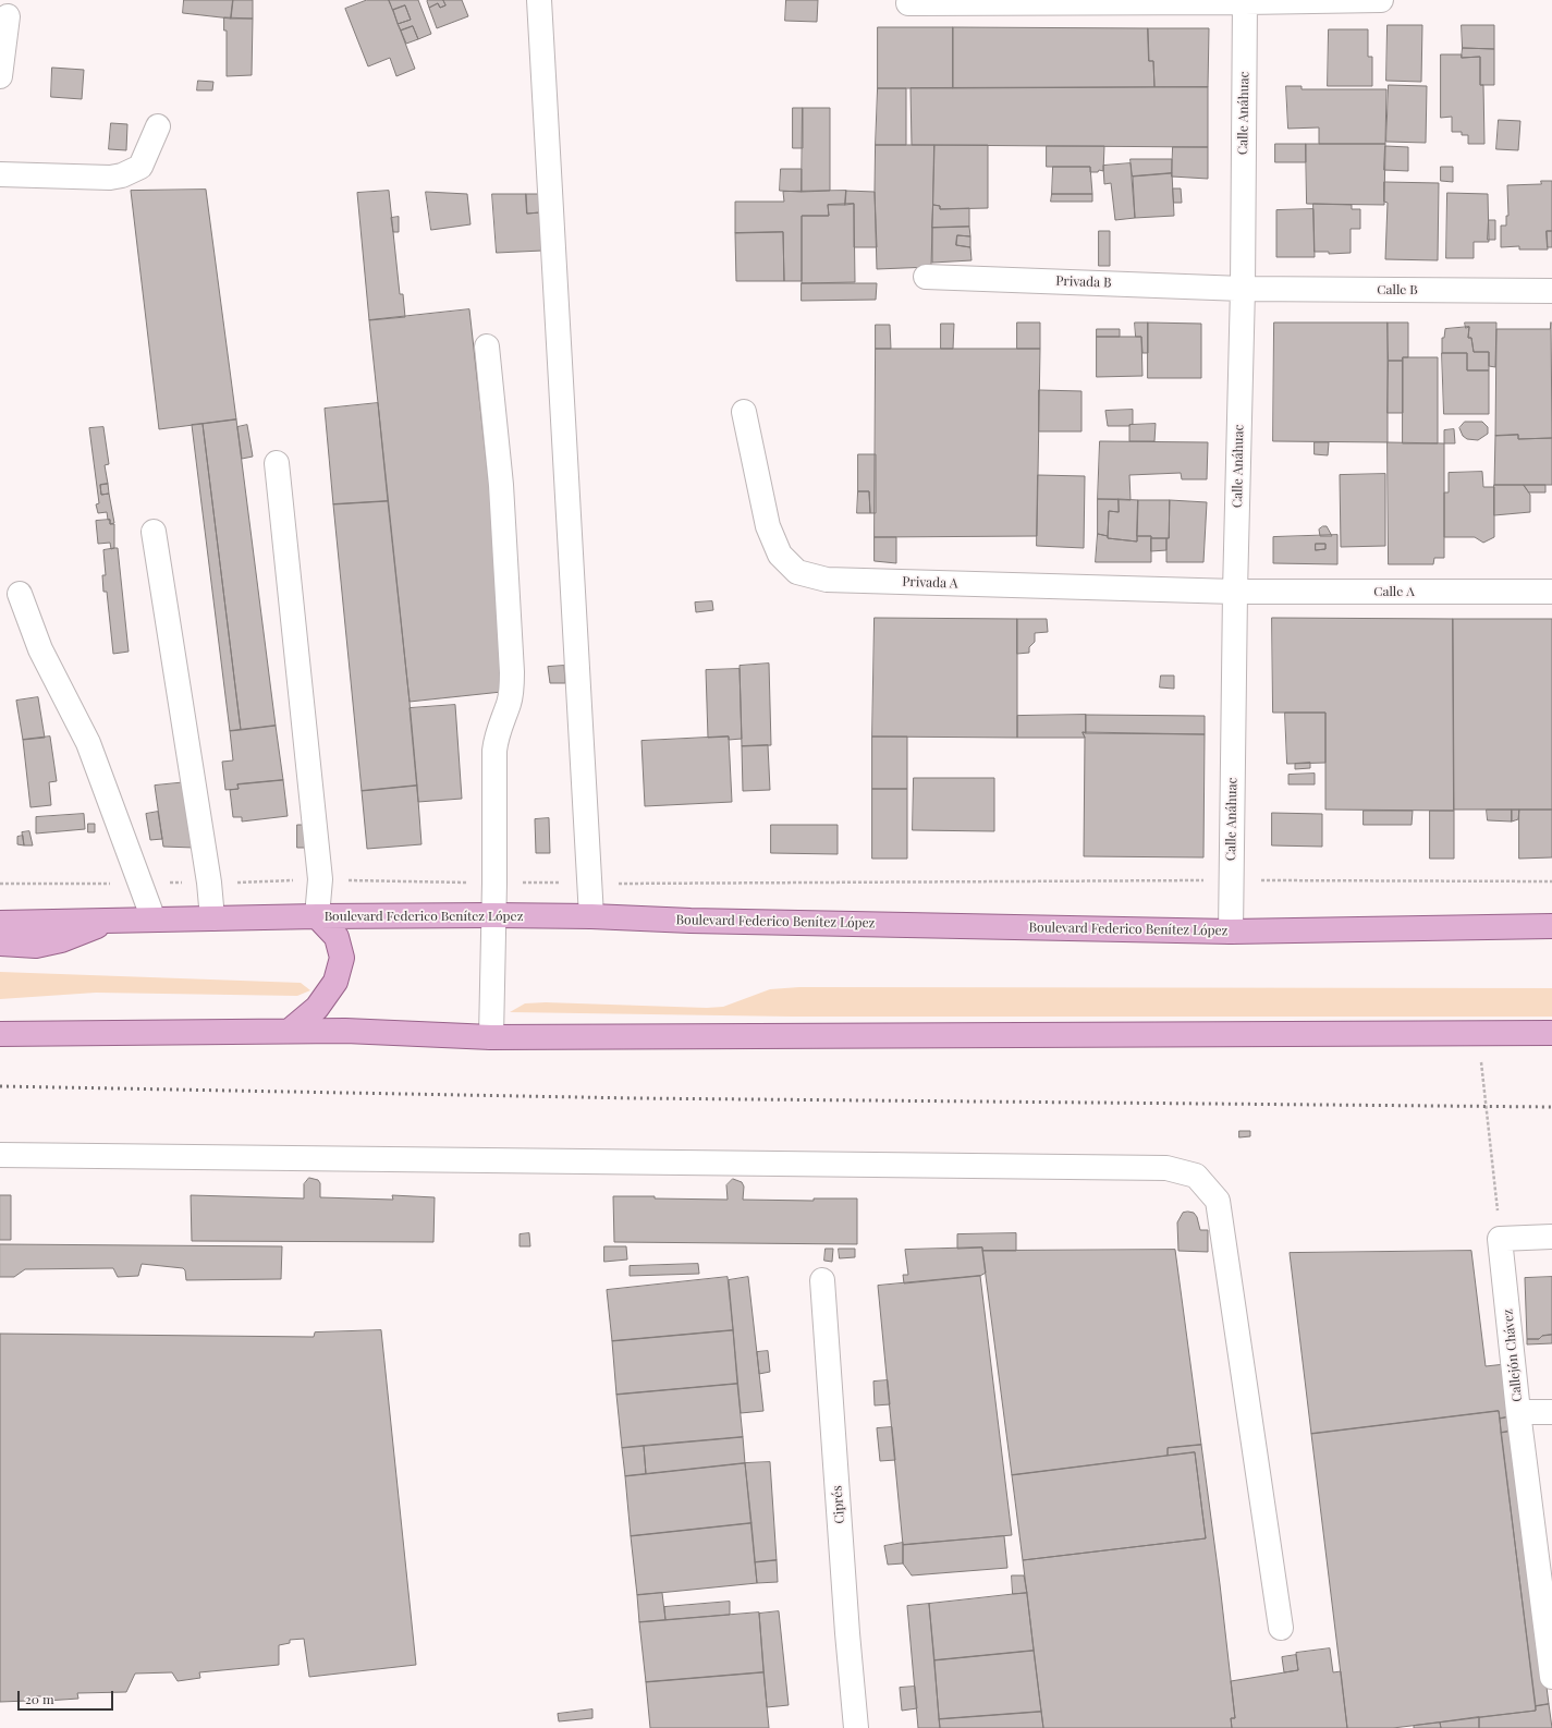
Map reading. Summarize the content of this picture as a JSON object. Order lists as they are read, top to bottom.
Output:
{
  "streets": {
    "main road": ["Boulevard Federico Benítez López"],
    "street": [
      "Calle Anáhuac",
      "Privada B",
      "Calle B",
      "Privada A",
      "Calle A",
      "Callejón Chávez",
      "Ciprés"
    ]
  },
  "crossings": [
    ["Calle Anáhuac", "Privada B"],
    ["Calle Anáhuac", "Calle B"],
    ["Calle Anáhuac", "Privada A"],
    ["Calle Anáhuac", "Calle A"],
    ["Calle Anáhuac", "Boulevard Federico Benítez López"],
    ["Privada B", "Calle B"],
    ["Privada A", "Calle A"]
  ],
  "scale_bar": "20 m"
}
